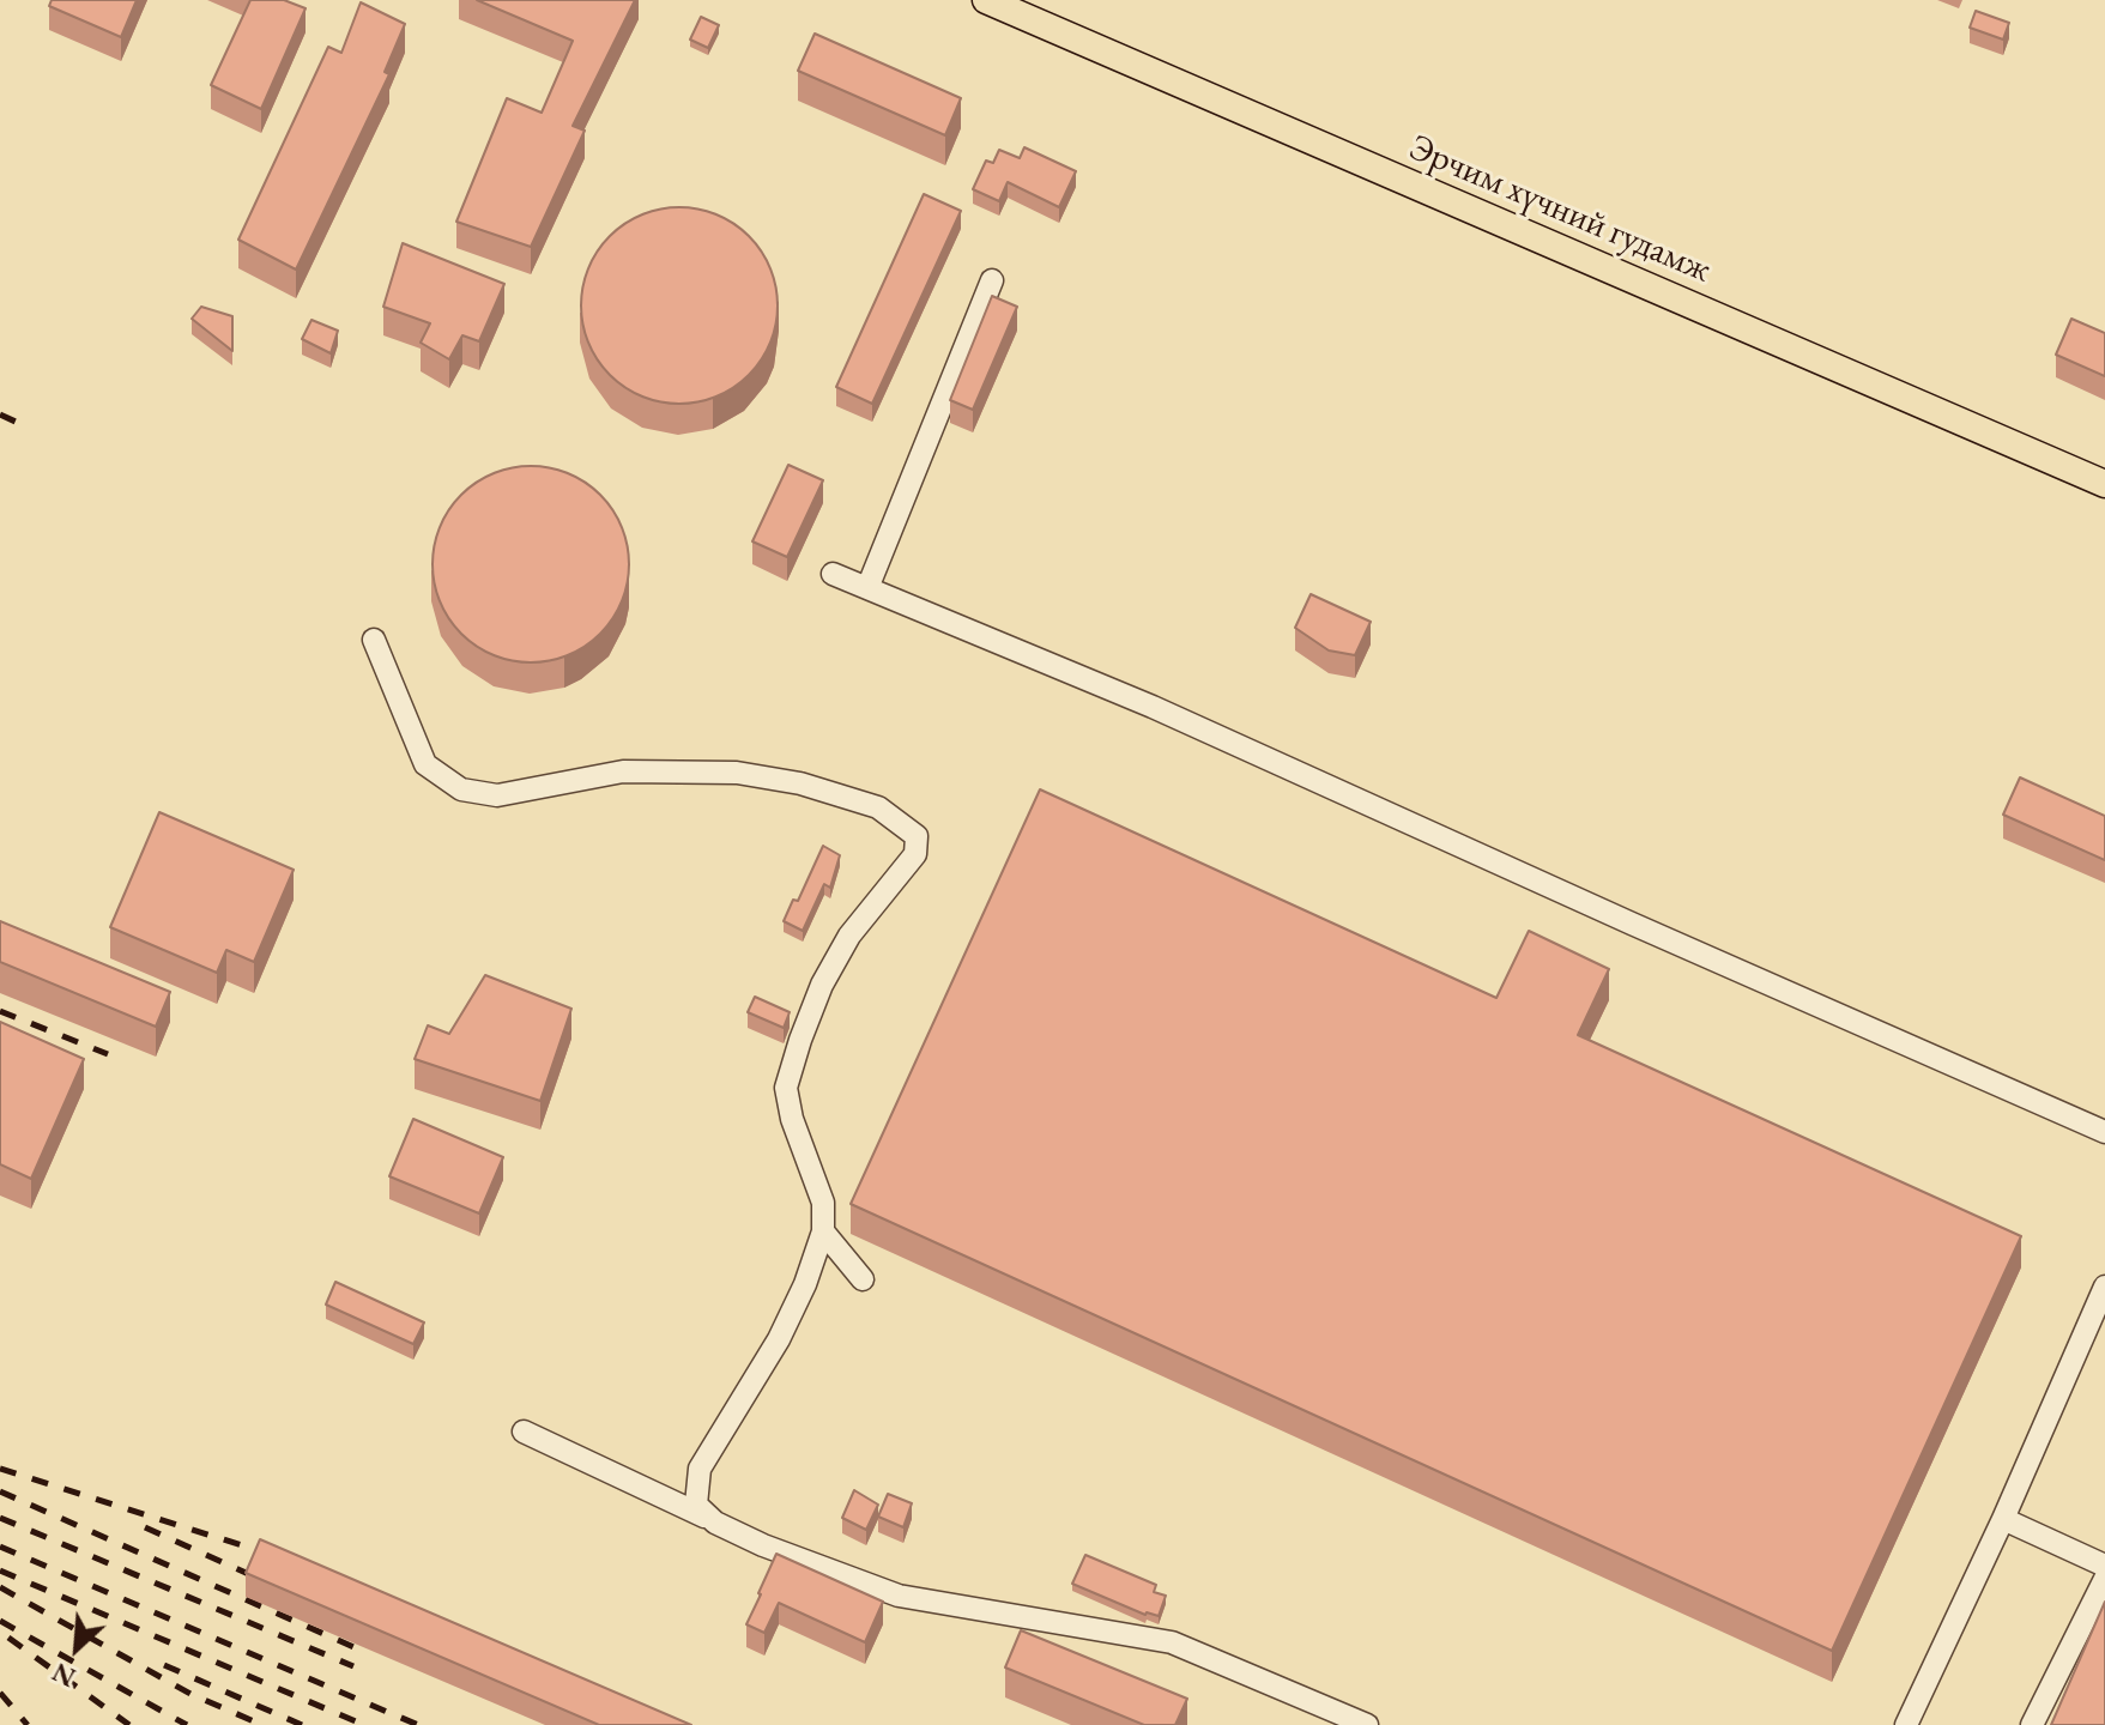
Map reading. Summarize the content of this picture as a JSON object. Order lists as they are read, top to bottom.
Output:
{
  "streets": {
    "main road": ["Эрчим хүчний гудамж"]
  },
  "north": "bottom left"
}
